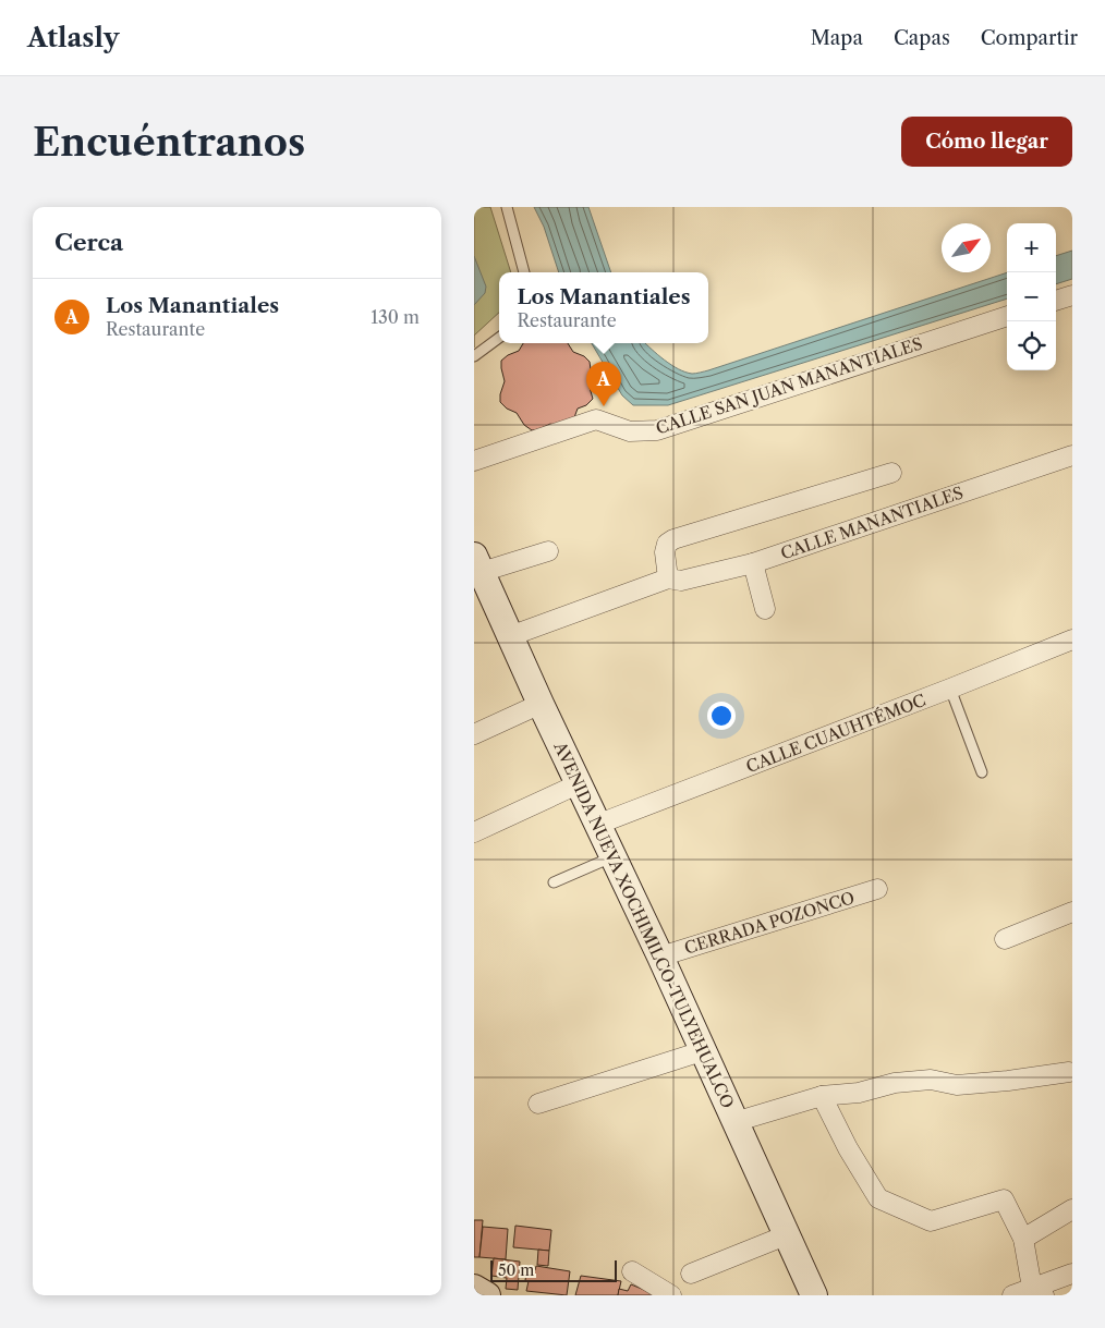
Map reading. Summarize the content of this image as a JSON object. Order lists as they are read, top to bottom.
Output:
{
  "streets": {
    "main road": ["AVENIDA NUEVA XOCHIMILCO-TULYEHUALCO"],
    "street": [
      "CALLE SAN JUAN MANANTIALES",
      "CALLE MANANTIALES",
      "CALLE CUAUHTÉMOC",
      "CERRADA POZONCO"
    ]
  },
  "crossings": [
    ["CALLE MANANTIALES", "AVENIDA NUEVA XOCHIMILCO-TULYEHUALCO"],
    ["CALLE CUAUHTÉMOC", "AVENIDA NUEVA XOCHIMILCO-TULYEHUALCO"],
    ["CERRADA POZONCO", "AVENIDA NUEVA XOCHIMILCO-TULYEHUALCO"]
  ],
  "scale_bar": "50 m",
  "north": "top right",
  "page": {
    "header": "Atlasly",
    "nav": ["Mapa", "Capas", "Compartir"],
    "buttons": "Cómo llegar",
    "title": "Encuéntranos",
    "heading": "Cerca",
    "map_buttons": ["+", "−"],
    "popup": ["Los Manantiales", "Restaurante"],
    "list": [
      {
        "mark": "A",
        "name": "Los Manantiales",
        "note": "Restaurante",
        "value": "130 m"
      }
    ],
    "pins": "A",
    "scale": "50 m"
  }
}
